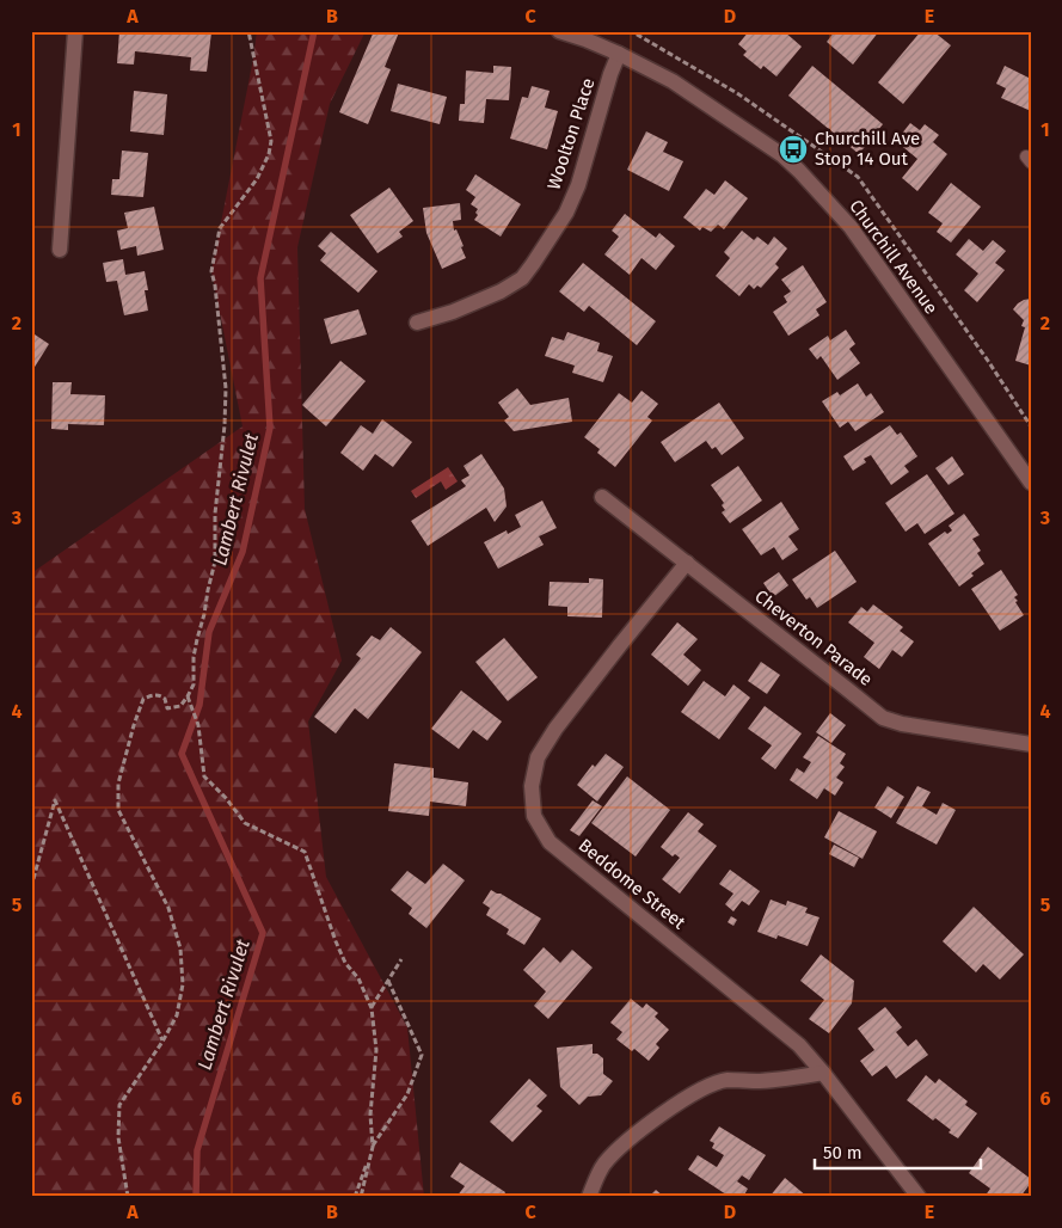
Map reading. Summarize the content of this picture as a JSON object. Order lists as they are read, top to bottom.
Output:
{
  "streets": {
    "street": [
      "Woolton Place",
      "Churchill Avenue",
      "Cheverton Parade",
      "Beddome Street"
    ]
  },
  "crossings": [
    ["Woolton Place", "Churchill Avenue"],
    ["Cheverton Parade", "Beddome Street"]
  ],
  "water": ["Lambert Rivulet"],
  "places": {
    "bus stop": ["Churchill Ave Stop 14 Out"]
  },
  "scale_bar": "50 m",
  "grid": {
    "columns": [
      "A",
      "B",
      "C",
      "D",
      "E"
    ],
    "rows": [
      "1",
      "2",
      "3",
      "4",
      "5",
      "6"
    ]
  }
}
